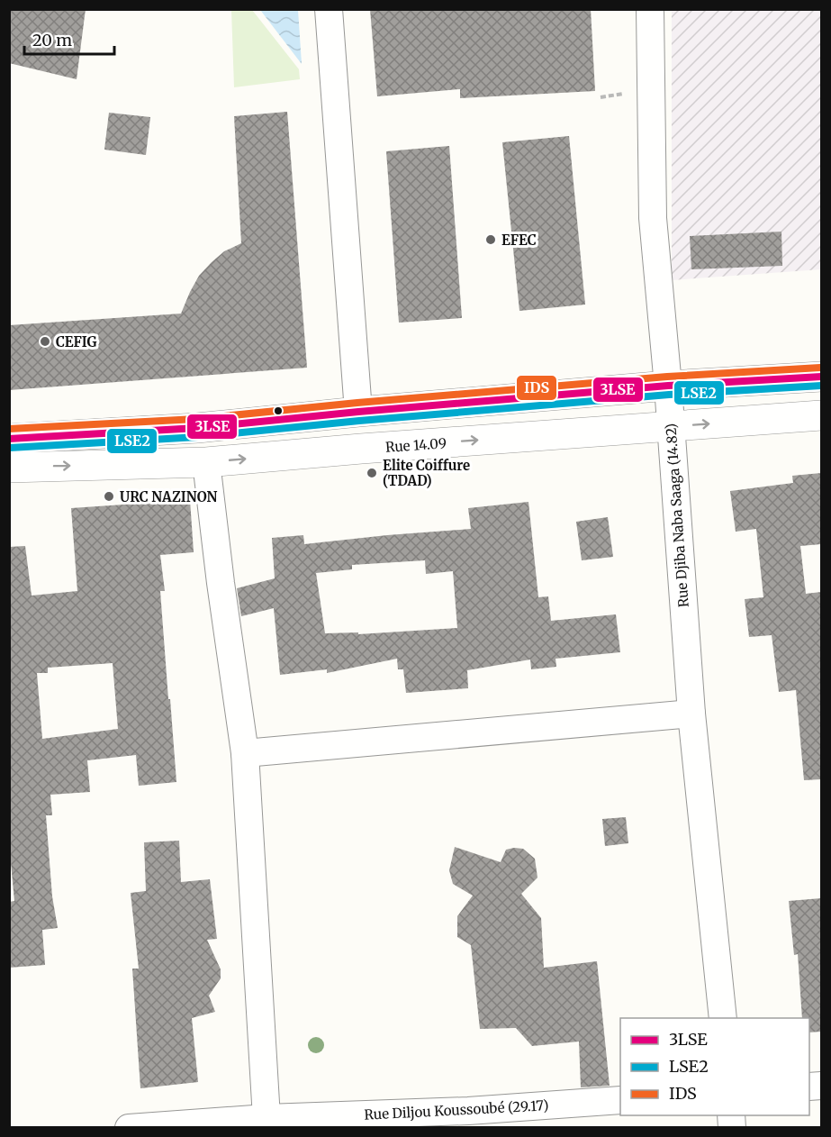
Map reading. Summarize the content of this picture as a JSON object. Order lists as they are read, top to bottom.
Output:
{
  "streets": {
    "street": ["Rue 14.09", "Rue Djiba Naba Saaga (14.82)", "Rue Diljou Koussoubé (29.17)"]
  },
  "crossings": [
    ["Rue 14.09", "Rue Djiba Naba Saaga (14.82)"]
  ],
  "places": [
    "EFEC",
    "CEFIG",
    "Elite Coiffure (TDAD)",
    "URC NAZINON"
  ],
  "lines": ["transit line IDS", "transit line 3LSE", "transit line LSE2"],
  "legend": ["3LSE", "LSE2", "IDS"],
  "scale_bar": "20 m"
}
